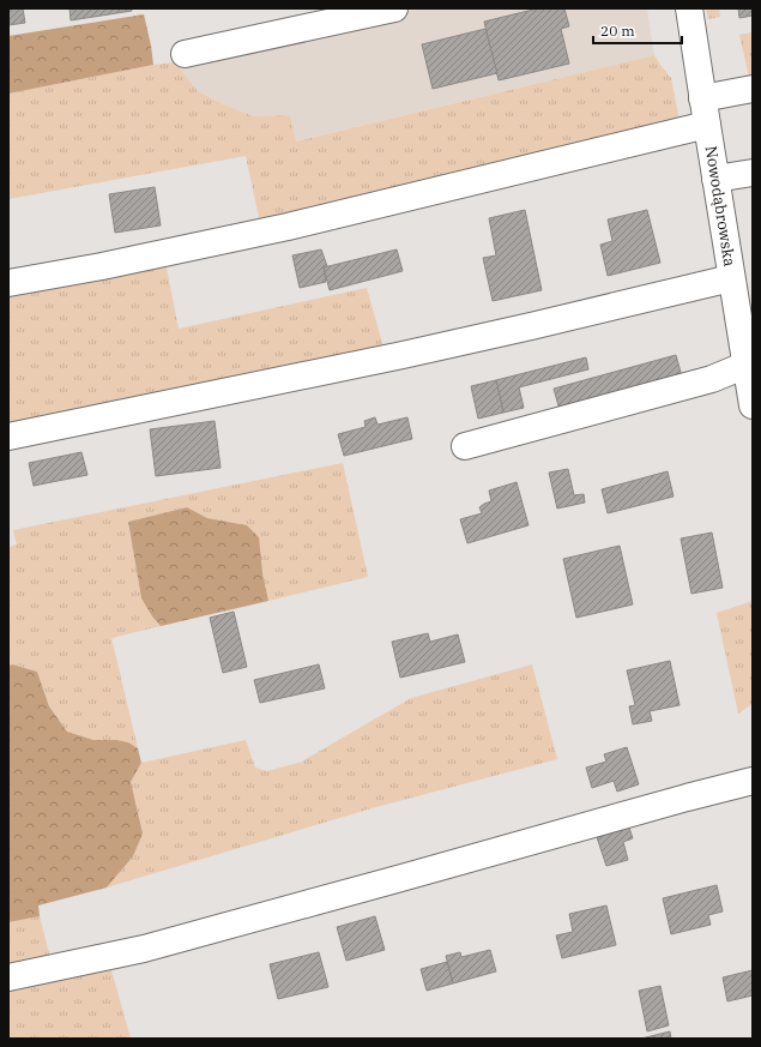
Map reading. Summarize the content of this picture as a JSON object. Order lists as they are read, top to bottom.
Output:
{
  "streets": {
    "street": ["Nowodąbrowska"]
  },
  "scale_bar": "20 m"
}
